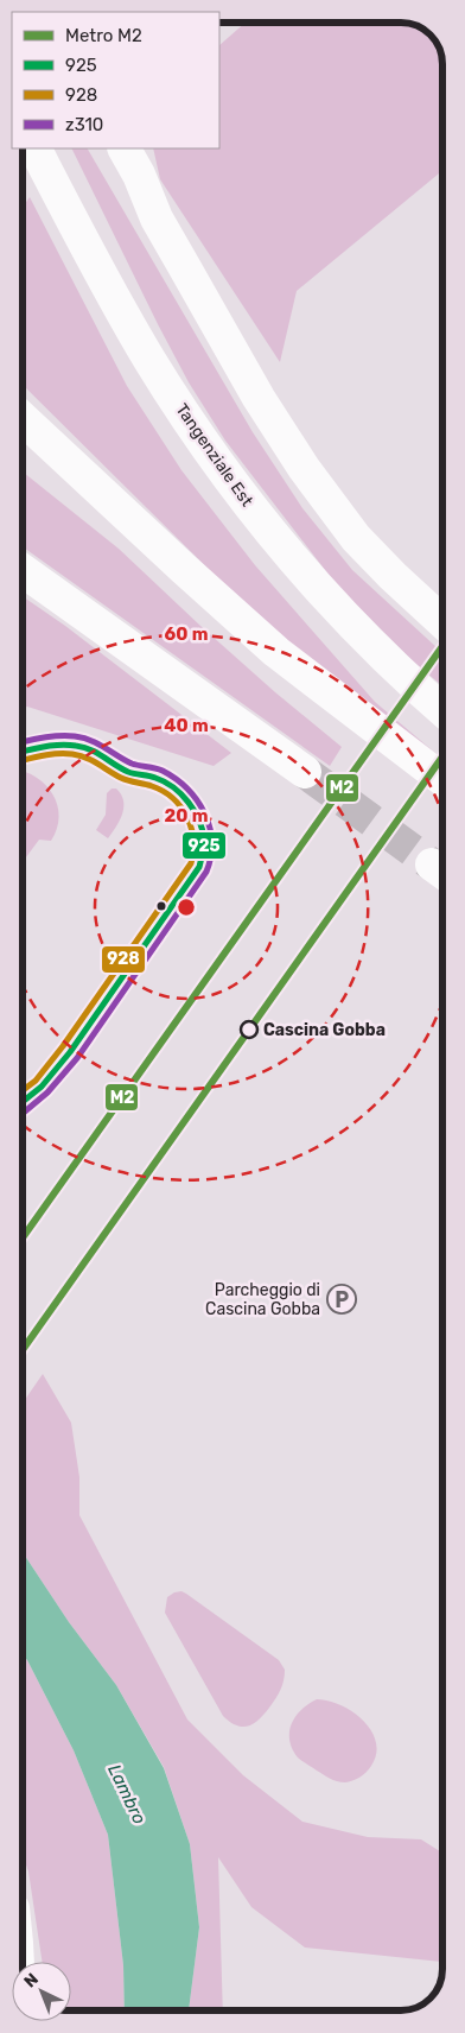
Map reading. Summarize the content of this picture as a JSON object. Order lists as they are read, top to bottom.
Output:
{
  "streets": {
    "main road": ["Tangenziale Est"]
  },
  "water": ["Lambro"],
  "places": {
    "other": ["Cascina Gobba"],
    "parking": ["Parcheggio di Cascina Gobba"]
  },
  "lines": [
    "metro line M2",
    "transit line z310",
    "transit line 925",
    "transit line 928"
  ],
  "legend": [
    "Metro M2",
    "925",
    "928",
    "z310"
  ],
  "north": "top left",
  "rings": ["60 m", "40 m", "20 m"]
}
